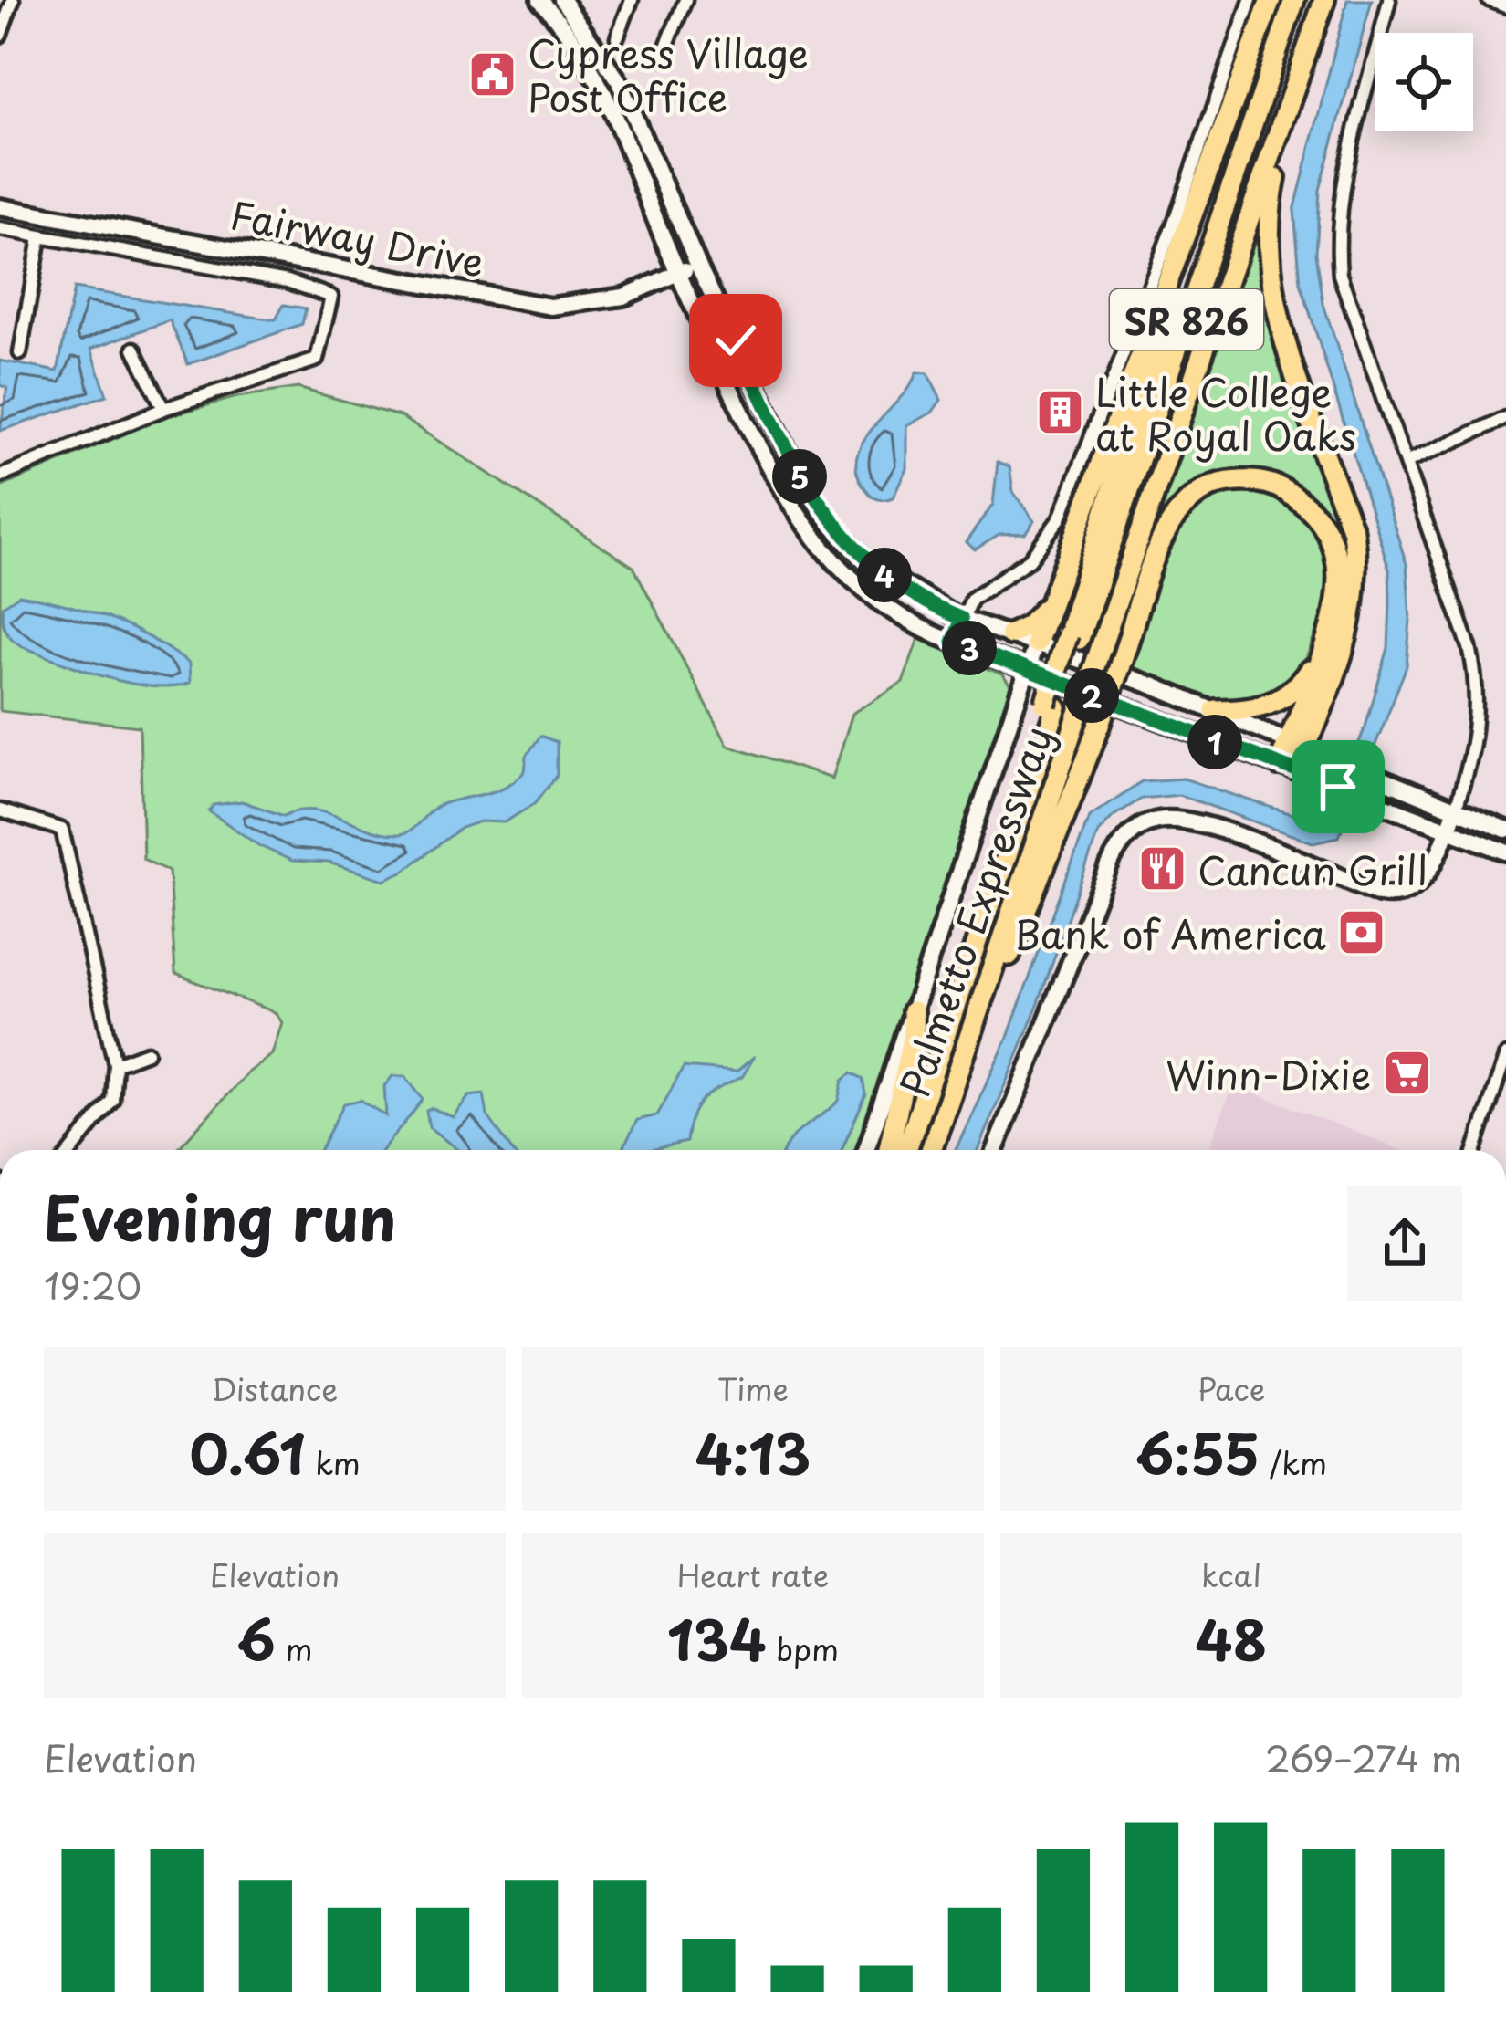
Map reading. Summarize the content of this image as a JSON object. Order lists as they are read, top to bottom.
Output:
{
  "streets": {
    "highway": ["SR 826", "Palmetto Expressway"],
    "main road": ["Fairway Drive"]
  },
  "places": {
    "public building": ["Cypress Village Post Office"],
    "building": ["Little College at Royal Oaks"],
    "restaurant": ["Cancun Grill"],
    "bank": ["Bank of America"],
    "supermarket": ["Winn-Dixie"]
  },
  "page": {
    "pins": [
      "5",
      "4",
      "3",
      "2",
      "1"
    ],
    "heading": ["Evening run", "19:20"],
    "stats": [
      ["Distance", "0.61 km"],
      ["Time", "4:13"],
      ["Pace", "6:55 /km"],
      ["Elevation", "6 m"],
      ["Heart rate", "134 bpm"],
      ["kcal", "48"]
    ],
    "chart": ["Elevation", "269–274 m"]
  }
}
